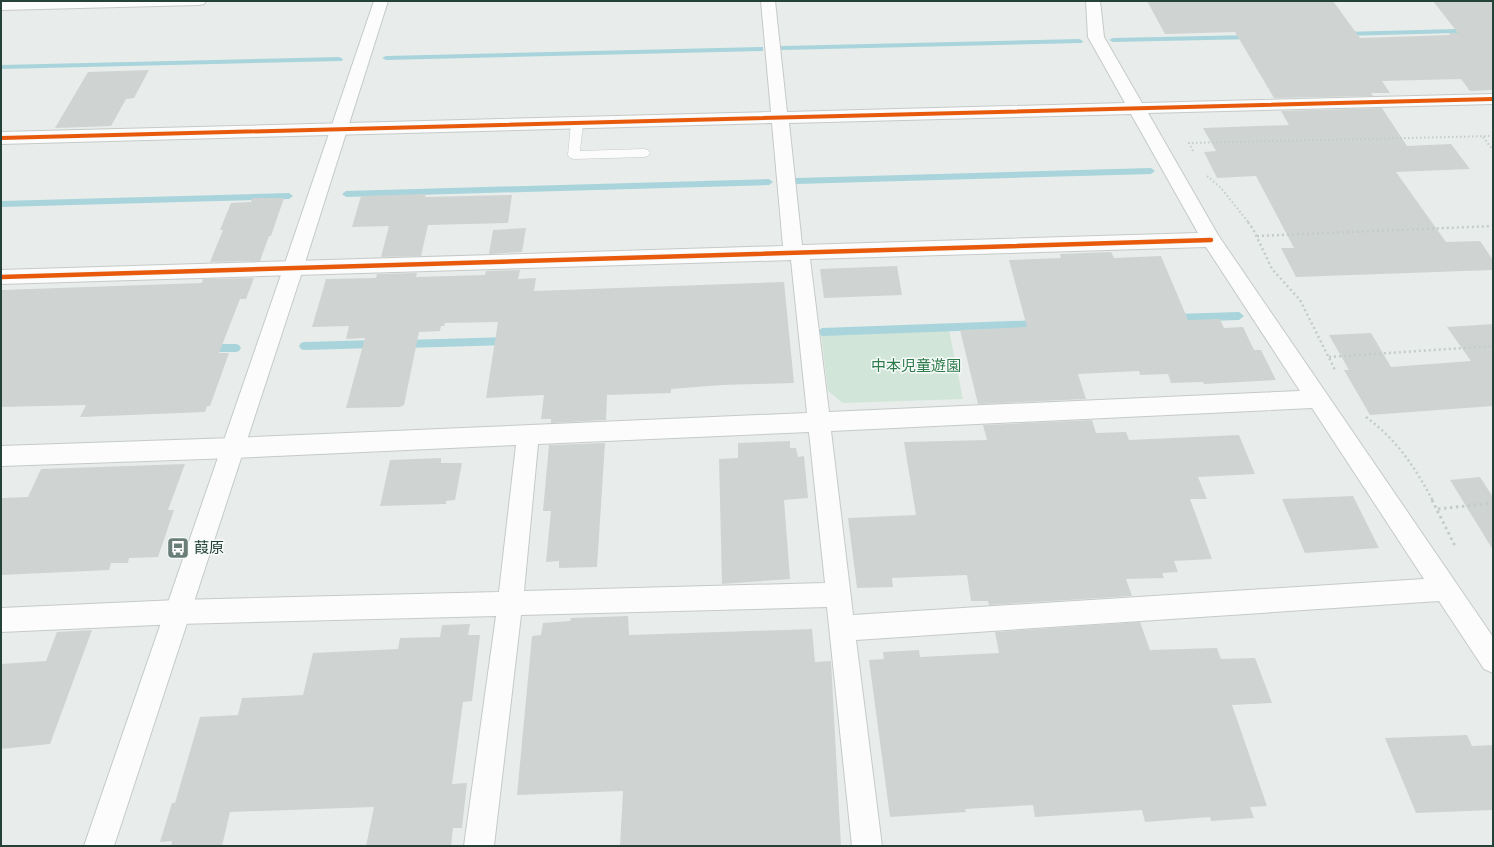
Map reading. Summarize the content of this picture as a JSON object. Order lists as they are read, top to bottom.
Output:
{
  "parks": ["中本児童遊園"],
  "places": {
    "bus stop": ["葭原"]
  }
}
